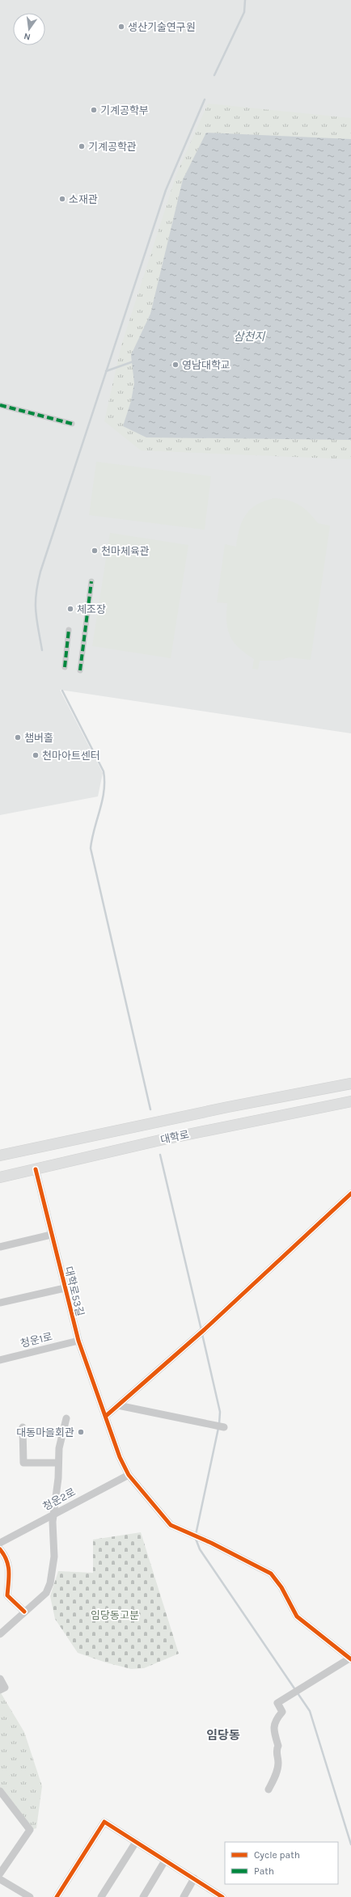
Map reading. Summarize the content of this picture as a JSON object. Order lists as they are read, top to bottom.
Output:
{
  "streets": {
    "main road": ["대학로"],
    "street": ["대학로53길", "청운1로", "청운2로"]
  },
  "crossings": [
    ["대학로", "대학로53길"],
    ["대학로53길", "청운1로"],
    ["대학로53길", "청운2로"]
  ],
  "districts": ["임당동"],
  "water": ["삼천지"],
  "parks": ["임당동고분"],
  "places": [
    "생산기술연구원",
    "기계공학부",
    "기계공학관",
    "소재관",
    "영남대학교",
    "천마체육관",
    "체조장",
    "챔버홀",
    "천마아트센터",
    "대동마을회관"
  ],
  "legend": ["Cycle path", "Path"],
  "north": "bottom"
}
